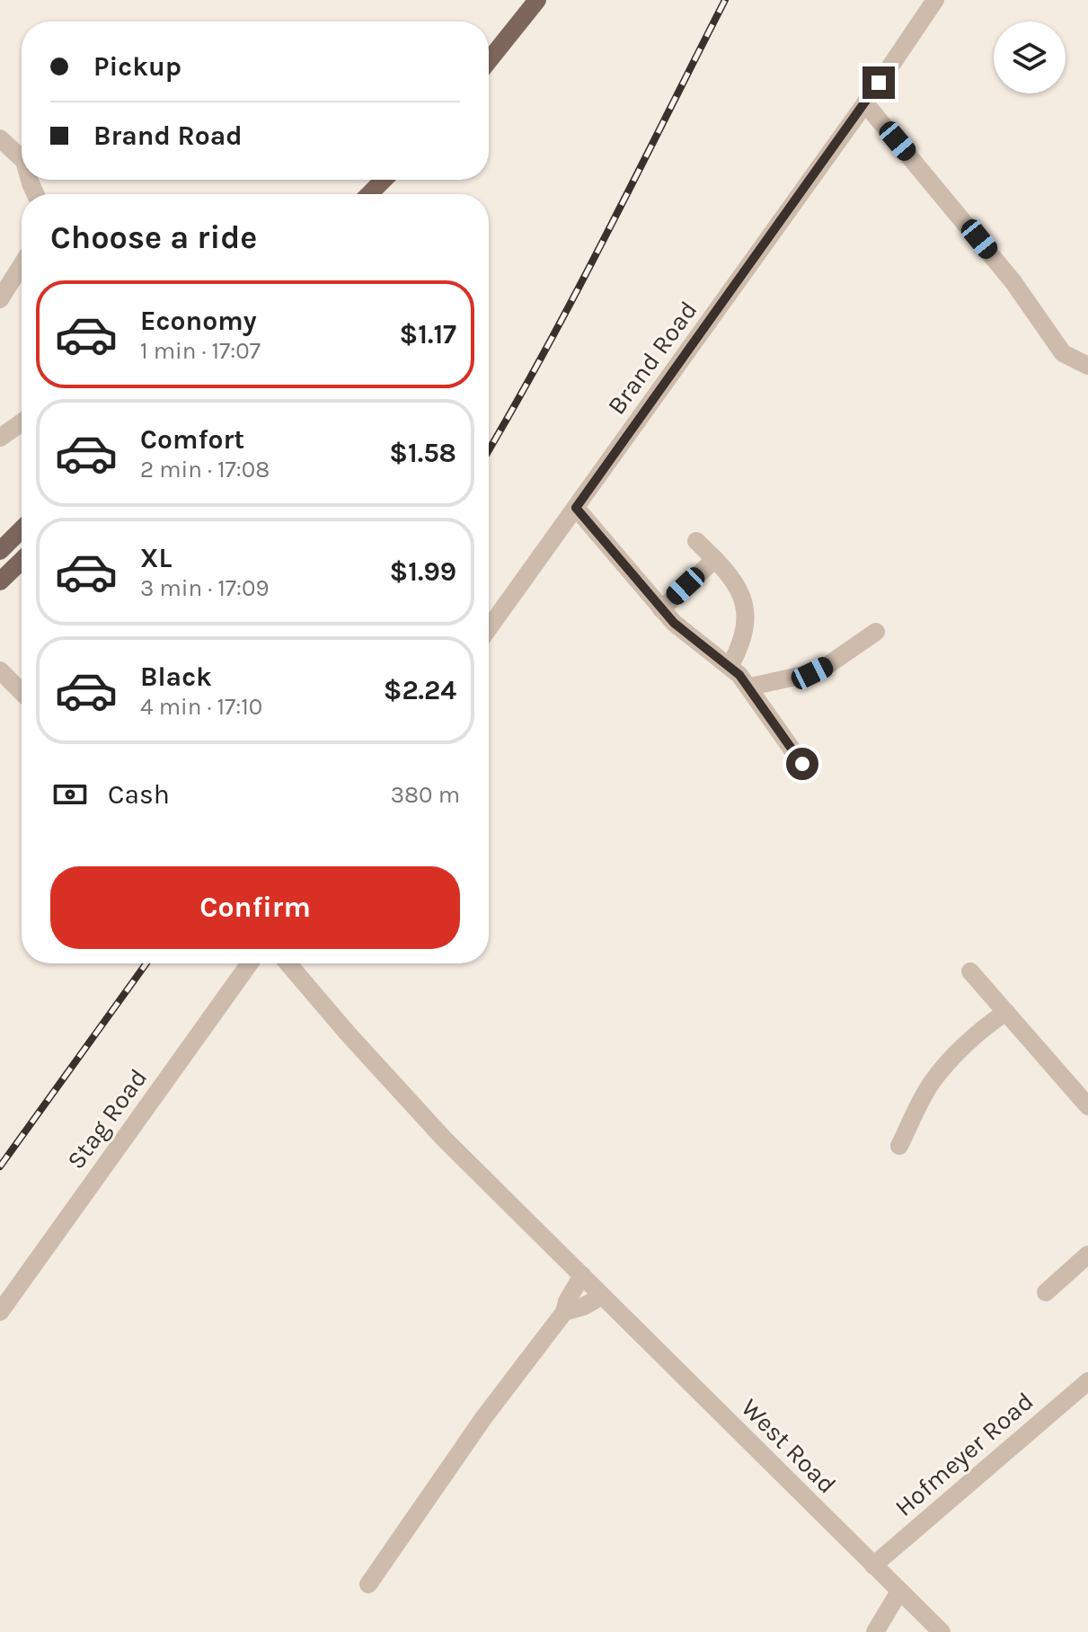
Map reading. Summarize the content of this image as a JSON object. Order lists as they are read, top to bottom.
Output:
{
  "streets": {
    "street": [
      "Brand Road",
      "Stag Road",
      "West Road",
      "Hofmeyer Road"
    ]
  },
  "crossings": [
    ["West Road", "Hofmeyer Road"]
  ],
  "page": {
    "banner": ["Pickup", "Brand Road"],
    "heading": "Choose a ride",
    "list": [
      {
        "name": "Economy",
        "note": "1 min · 17:07",
        "value": "$1.17"
      },
      {
        "name": "Comfort",
        "note": "2 min · 17:08",
        "value": "$1.58"
      },
      {
        "name": "XL",
        "note": "3 min · 17:09",
        "value": "$1.99"
      },
      {
        "name": "Black",
        "note": "4 min · 17:10",
        "value": "$2.24"
      }
    ],
    "pay": ["Cash", "380 m"],
    "buttons": "Confirm"
  }
}
